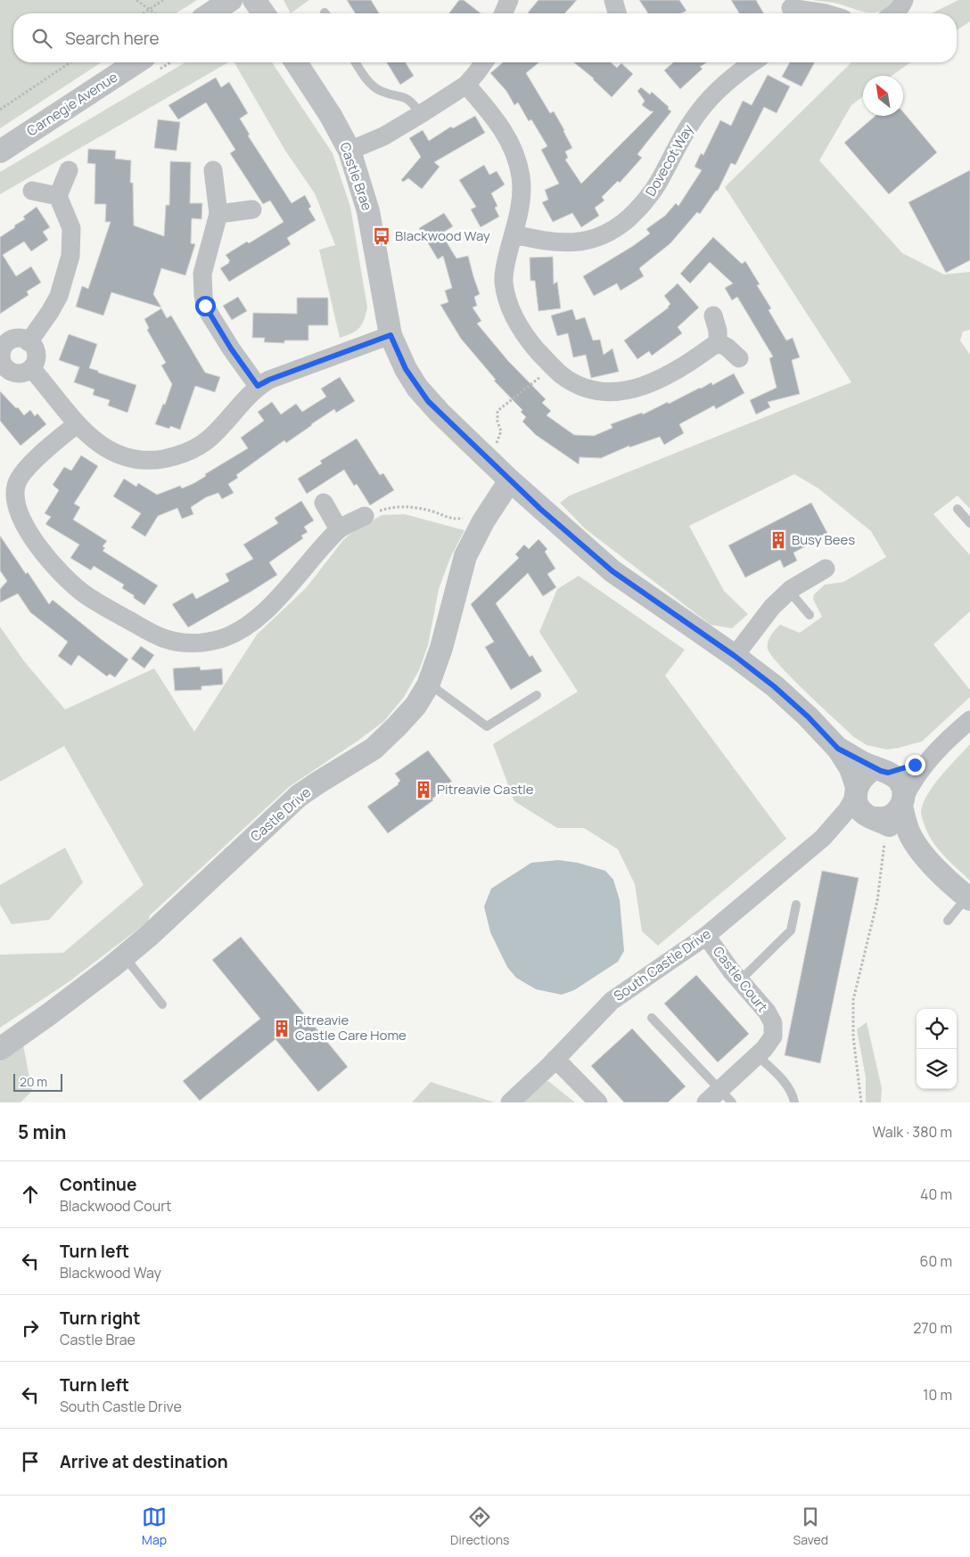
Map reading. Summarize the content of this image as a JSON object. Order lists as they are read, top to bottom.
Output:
{
  "streets": {
    "street": [
      "Carnegie Avenue",
      "Dovecot Way",
      "Castle Brae",
      "Castle Drive",
      "South Castle Drive",
      "Castle Court"
    ]
  },
  "crossings": [
    ["Castle Brae", "Castle Drive"],
    ["Castle Brae", "South Castle Drive"],
    ["South Castle Drive", "Castle Court"]
  ],
  "places": {
    "bus stop": ["Blackwood Way"],
    "building": ["Busy Bees", "Pitreavie Castle", "Pitreavie Castle Care Home"]
  },
  "scale_bar": "20 m",
  "north": "top left",
  "page": {
    "search": "Search here",
    "scale": "20 m",
    "heading": ["5 min", "Walk · 380 m"],
    "list": [
      ["Continue", "Blackwood Court", "40 m"],
      ["Turn left", "Blackwood Way", "60 m"],
      ["Turn right", "Castle Brae", "270 m"],
      ["Turn left", "South Castle Drive", "10 m"],
      "Arrive at destination"
    ],
    "nav": ["Map", "Directions", "Saved"]
  }
}
